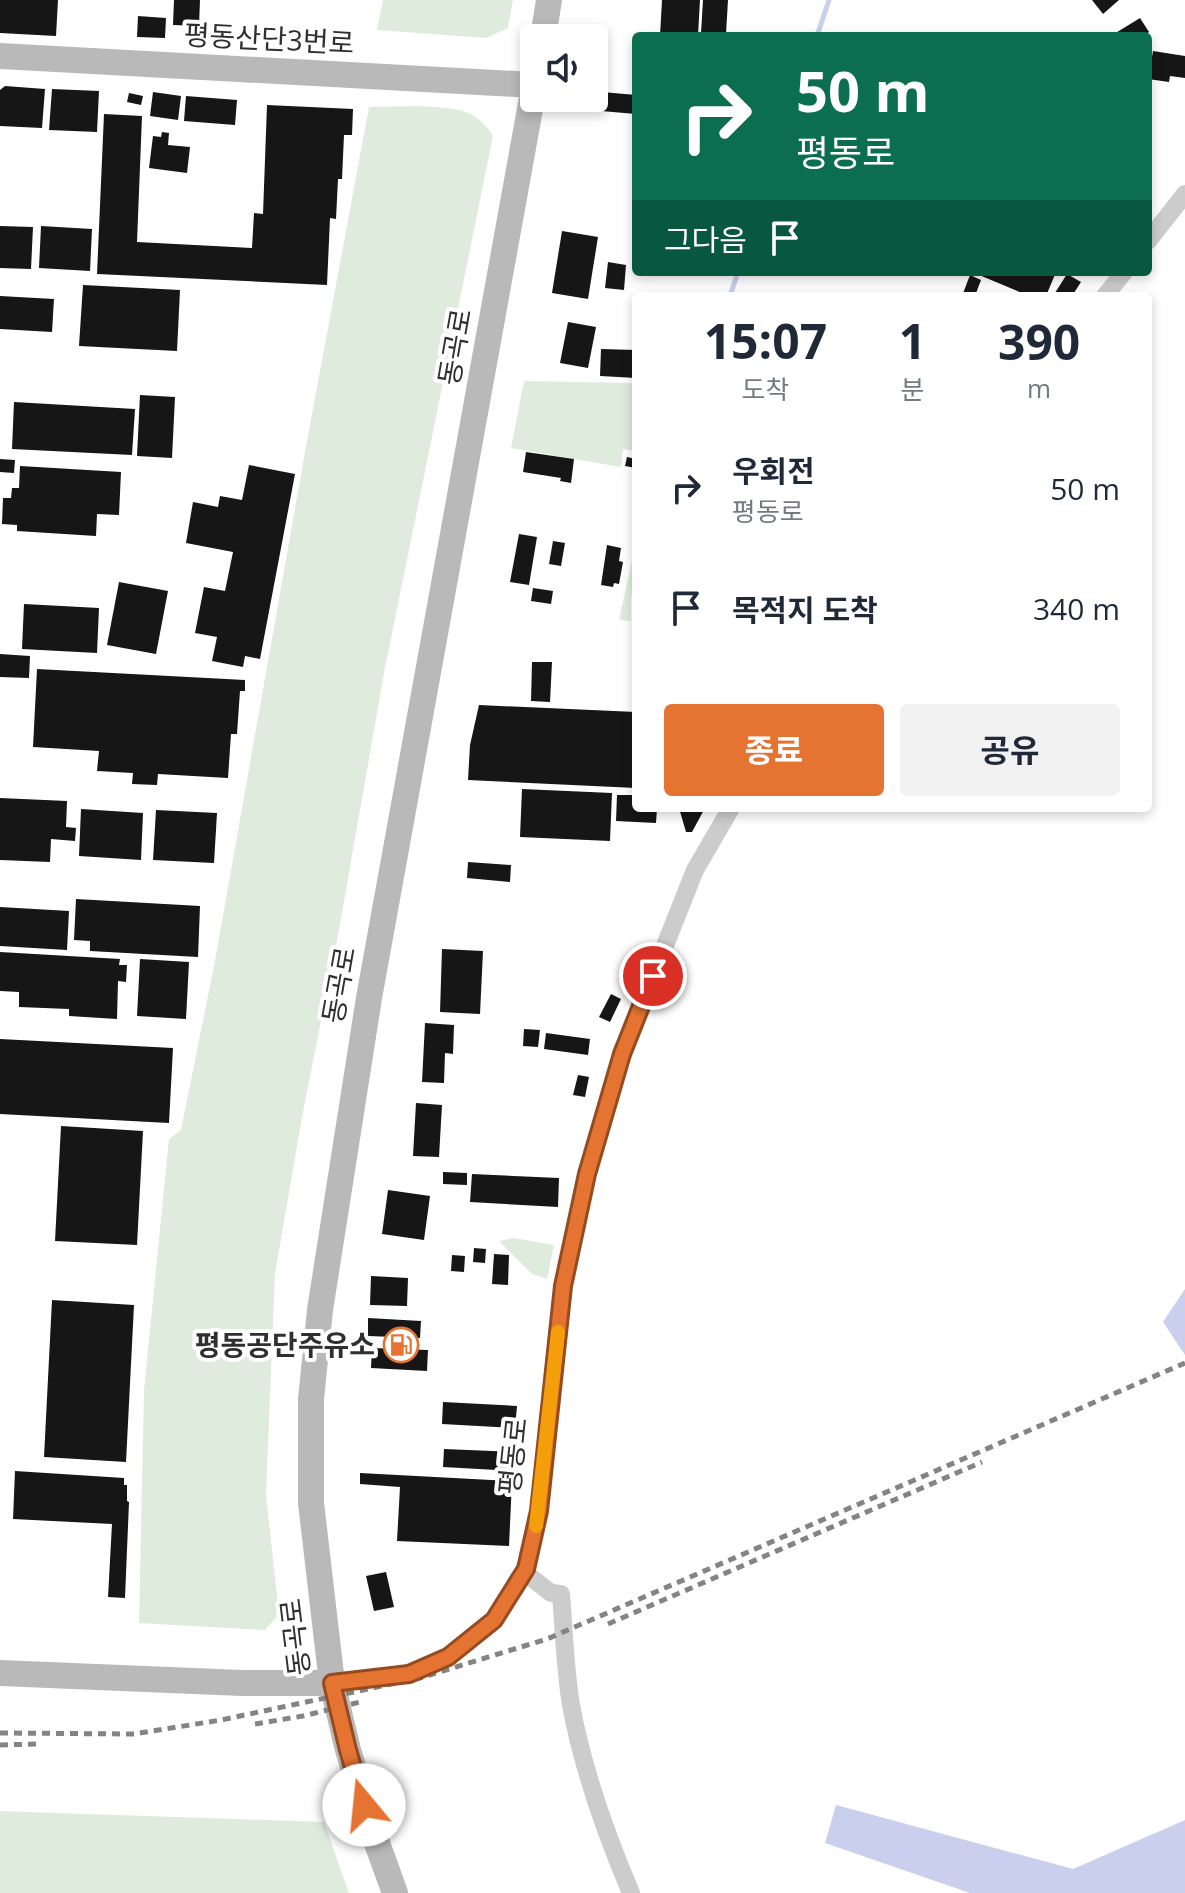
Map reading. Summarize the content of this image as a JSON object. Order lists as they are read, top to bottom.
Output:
{
  "streets": {
    "main road": ["평동산단3번로", "동곡로", "평동로"]
  },
  "crossings": [
    ["동곡로", "평동로"]
  ],
  "places": {
    "fuel station": ["평동공단주유소"]
  },
  "page": {
    "turn": ["50 m", "평동로"],
    "then": "그다음",
    "eta": [
      "15:07",
      "도착",
      "1",
      "분",
      "390",
      "m"
    ],
    "list": [
      {
        "name": "우회전",
        "note": "평동로",
        "value": "50 m"
      },
      {
        "name": "목적지 도착",
        "value": "340 m"
      }
    ],
    "buttons": ["종료", "공유"]
  }
}
